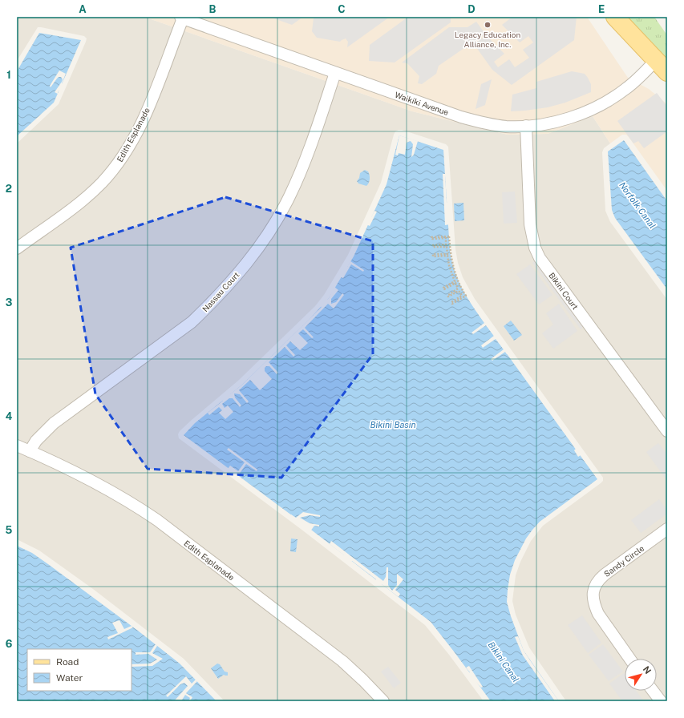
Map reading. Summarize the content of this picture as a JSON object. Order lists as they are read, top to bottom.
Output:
{
  "streets": {
    "street": [
      "Waikiki Avenue",
      "Edith Esplanade",
      "Bikini Court",
      "Nassau Court",
      "Sandy Circle"
    ]
  },
  "crossings": [
    ["Waikiki Avenue", "Edith Esplanade"],
    ["Waikiki Avenue", "Bikini Court"],
    ["Waikiki Avenue", "Nassau Court"],
    ["Edith Esplanade", "Nassau Court"]
  ],
  "water": ["Norfolk Canal", "Bikini Basin", "Bikini Canal"],
  "places": ["Legacy Education Alliance, Inc."],
  "legend": ["Road", "Water"],
  "north": "top right",
  "grid": {
    "columns": [
      "A",
      "B",
      "C",
      "D",
      "E"
    ],
    "rows": [
      "1",
      "2",
      "3",
      "4",
      "5",
      "6"
    ]
  }
}
